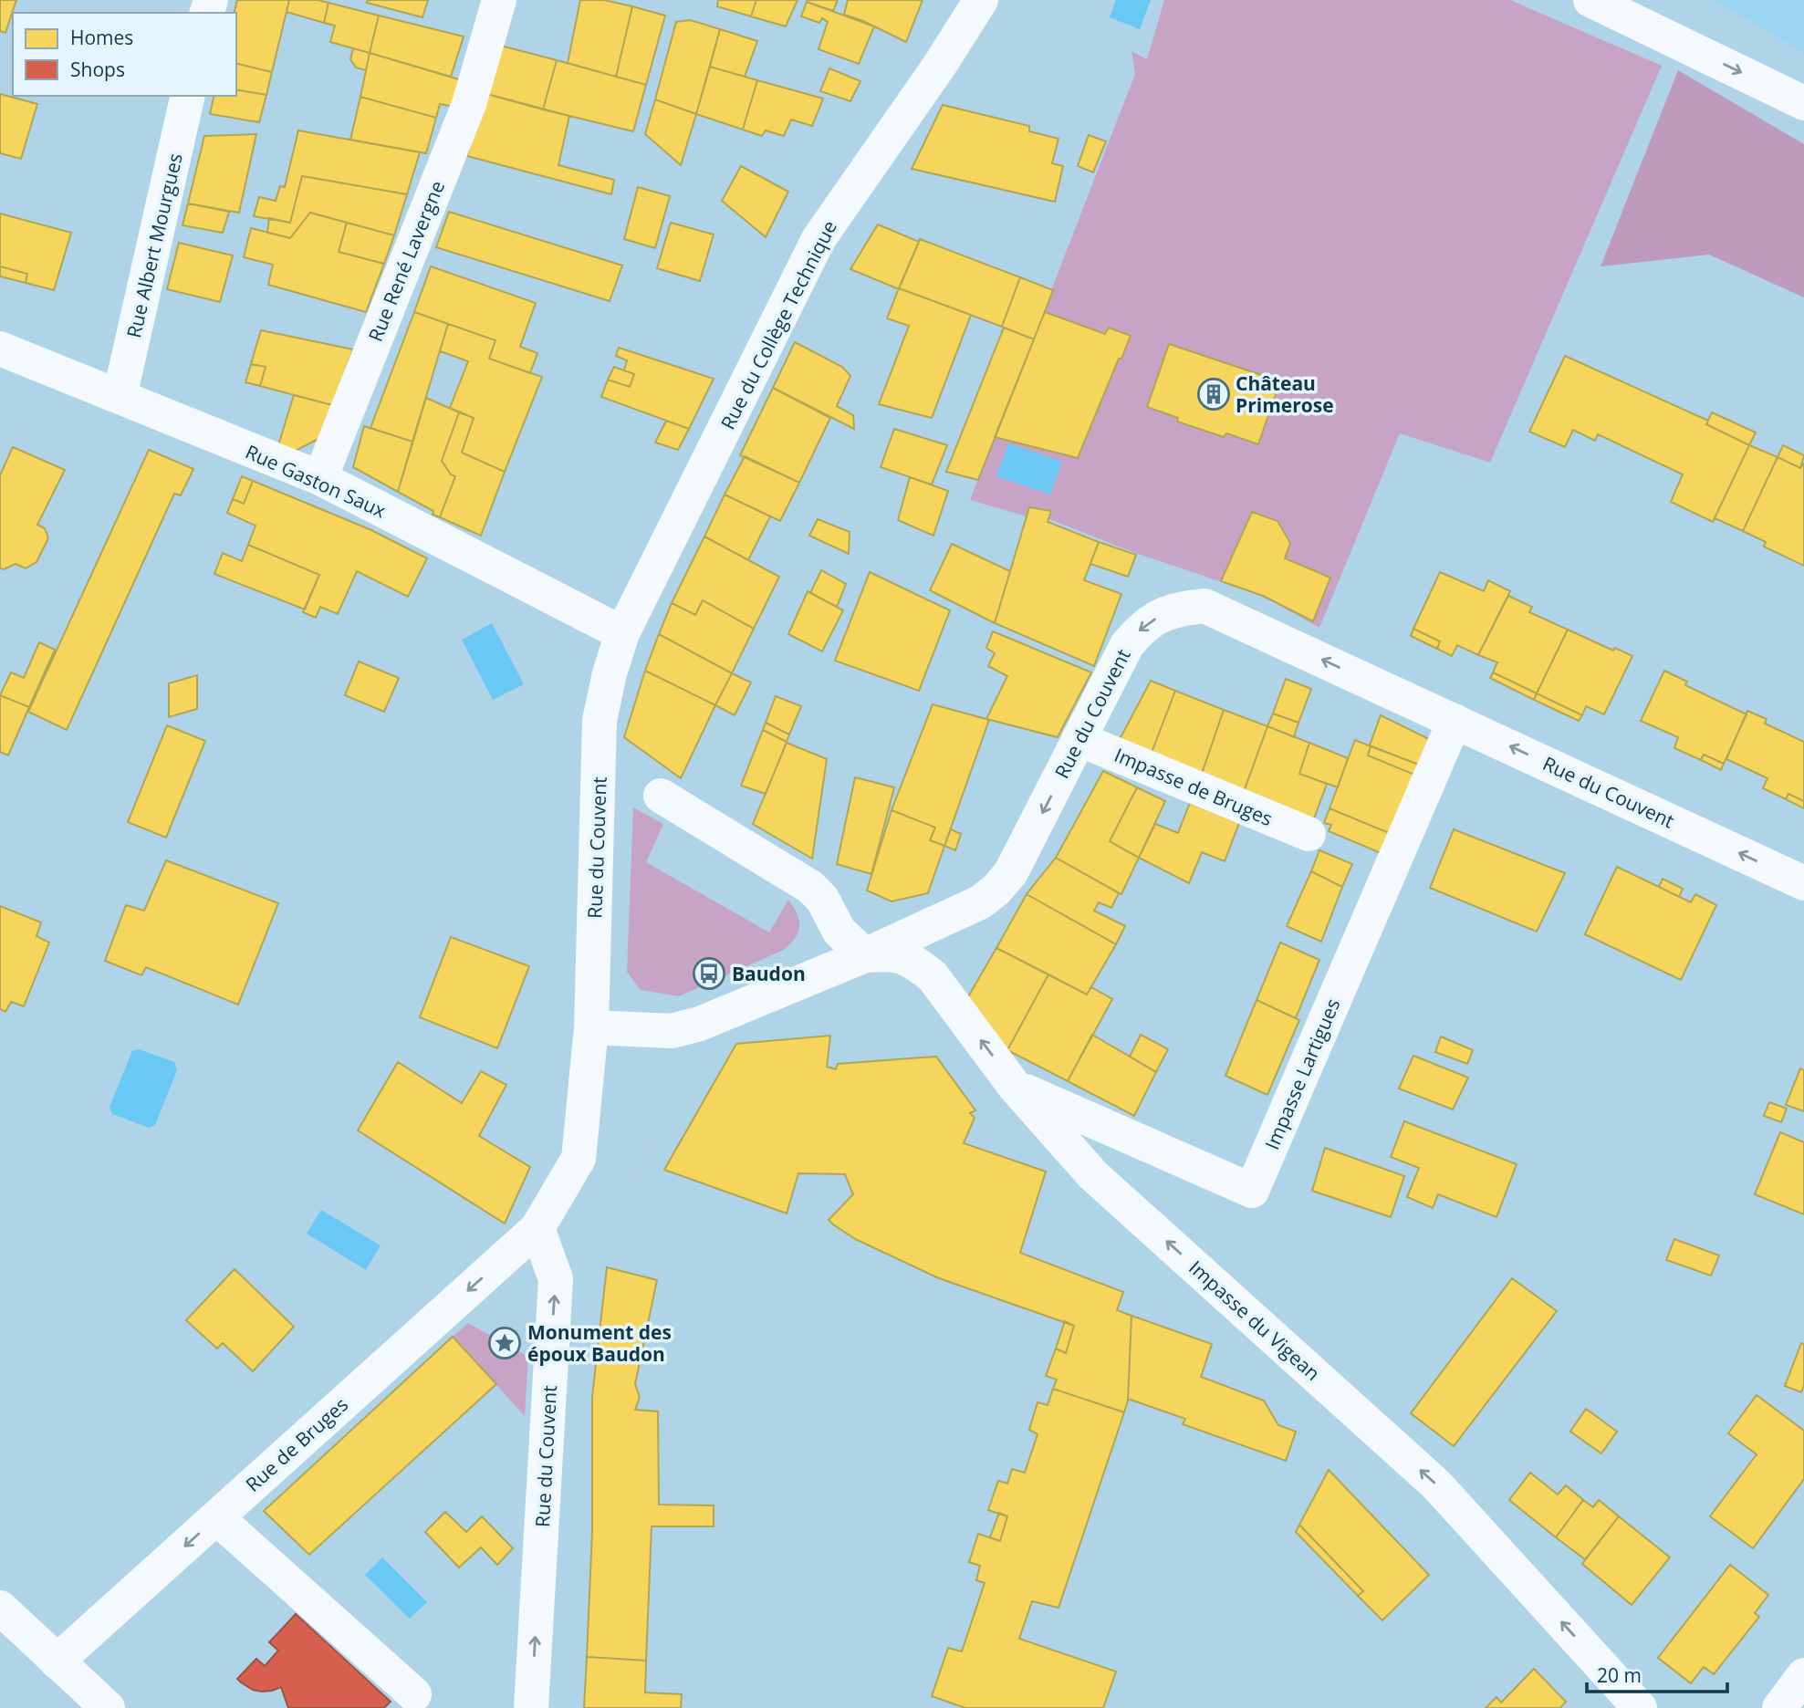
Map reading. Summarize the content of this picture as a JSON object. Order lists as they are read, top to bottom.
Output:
{
  "streets": {
    "street": [
      "Rue Albert Mourgues",
      "Rue René Lavergne",
      "Rue du Collège Technique",
      "Rue Gaston Saux",
      "Rue du Couvent",
      "Impasse de Bruges",
      "Impasse Lartigues",
      "Impasse du Vigean",
      "Rue de Bruges"
    ]
  },
  "crossings": [
    ["Rue Albert Mourgues", "Rue Gaston Saux"],
    ["Rue René Lavergne", "Rue Gaston Saux"],
    ["Rue du Collège Technique", "Rue Gaston Saux"],
    ["Rue du Collège Technique", "Rue du Couvent"],
    ["Rue Gaston Saux", "Rue du Couvent"],
    ["Rue du Couvent", "Impasse de Bruges"],
    ["Rue du Couvent", "Impasse Lartigues"],
    ["Rue du Couvent", "Impasse du Vigean"],
    ["Rue du Couvent", "Rue de Bruges"],
    ["Impasse Lartigues", "Impasse du Vigean"]
  ],
  "one_way": ["Impasse du Vigean", "Rue de Bruges"],
  "places": {
    "building": ["Château Primerose"],
    "bus stop": ["Baudon"],
    "place": ["Monument des époux Baudon"]
  },
  "legend": ["Homes", "Shops"],
  "scale_bar": "20 m"
}
